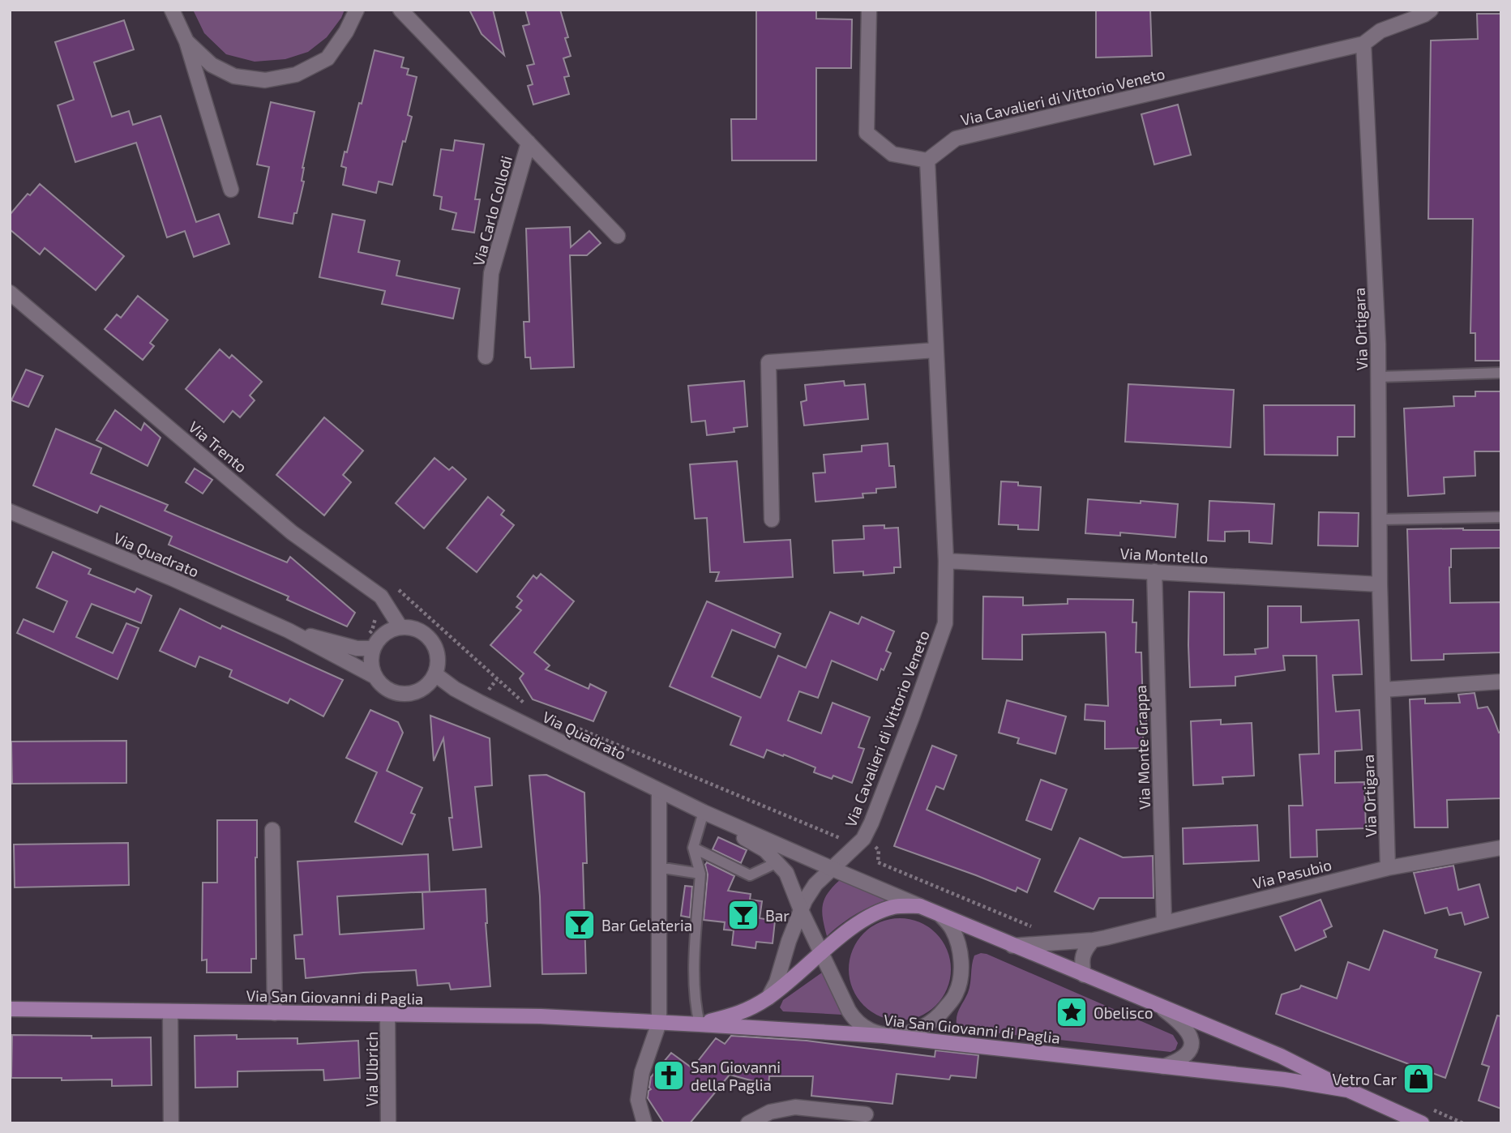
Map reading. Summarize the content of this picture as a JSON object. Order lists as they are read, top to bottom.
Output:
{
  "streets": {
    "main road": ["Via San Giovanni di Paglia"],
    "street": [
      "Via Cavalieri di Vittorio Veneto",
      "Via Carlo Collodi",
      "Via Ortigara",
      "Via Trento",
      "Via Quadrato",
      "Via Montello",
      "Via Monte Grappa",
      "Via Pasubio",
      "Via Ulbrich"
    ]
  },
  "crossings": [
    ["Via Cavalieri di Vittorio Veneto", "Via Ortigara"],
    ["Via Cavalieri di Vittorio Veneto", "Via Quadrato"],
    ["Via Cavalieri di Vittorio Veneto", "Via Montello"],
    ["Via Ortigara", "Via Montello"],
    ["Via Ortigara", "Via Pasubio"],
    ["Via Trento", "Via Quadrato"],
    ["Via Quadrato", "Via San Giovanni di Paglia"],
    ["Via Montello", "Via Monte Grappa"],
    ["Via Monte Grappa", "Via Pasubio"],
    ["Via San Giovanni di Paglia", "Via Ulbrich"]
  ],
  "places": {
    "bar": ["Bar", "Bar Gelateria"],
    "place": ["Obelisco"],
    "church": ["San Giovanni della Paglia"],
    "shop": ["Vetro Car"]
  }
}
